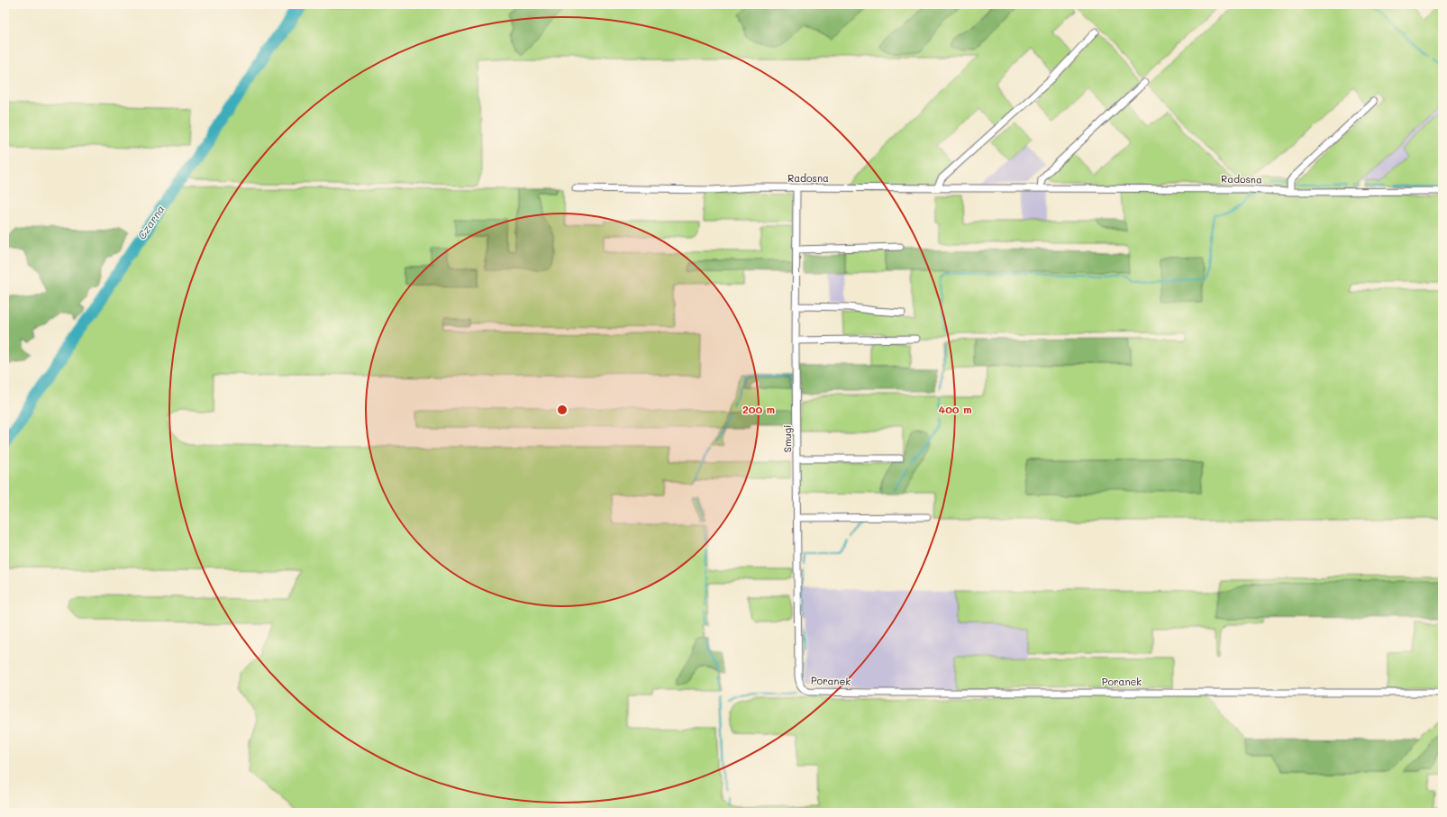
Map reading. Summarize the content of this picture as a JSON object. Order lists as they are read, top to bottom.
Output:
{
  "streets": {
    "street": ["Radosna", "Smugi", "Poranek"]
  },
  "crossings": [
    ["Radosna", "Smugi"],
    ["Smugi", "Poranek"]
  ],
  "water": ["Czarna"],
  "rings": ["200 m", "400 m"]
}
